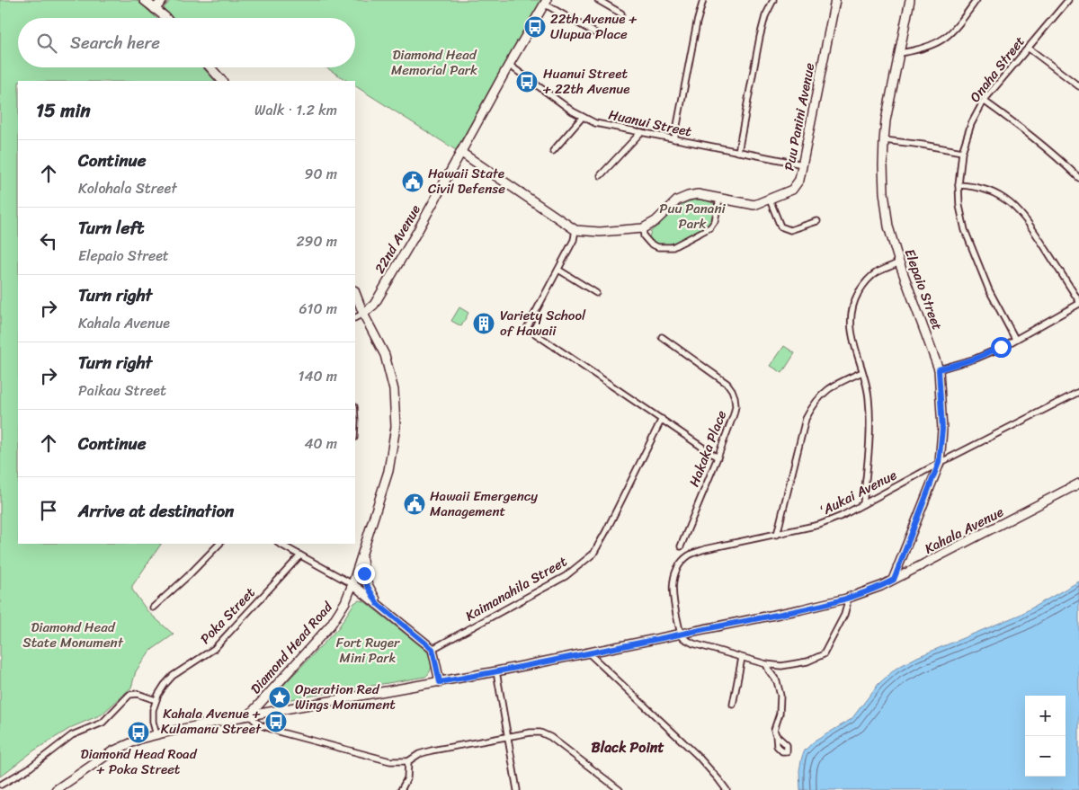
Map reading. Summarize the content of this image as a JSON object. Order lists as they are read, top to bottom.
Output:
{
  "streets": {
    "street": [
      "Onaha Street",
      "Puu Panini Avenue",
      "Huanui Street",
      "22nd Avenue",
      "Elepaio Street",
      "Hakaka Place",
      "ʻAukai Avenue",
      "Kahala Avenue",
      "Kaimanahila Street",
      "Poka Street",
      "Diamond Head Road"
    ]
  },
  "crossings": [
    ["Puu Panini Avenue", "Huanui Street"],
    ["Puu Panini Avenue", "22nd Avenue"],
    ["Huanui Street", "22nd Avenue"],
    ["22nd Avenue", "Diamond Head Road"],
    ["Elepaio Street", "ʻAukai Avenue"],
    ["Elepaio Street", "Kahala Avenue"],
    ["ʻAukai Avenue", "Kahala Avenue"],
    ["Kahala Avenue", "Diamond Head Road"]
  ],
  "districts": ["Black Point"],
  "parks": [
    "Diamond Head Memorial Park",
    "Puu Panani Park",
    "Diamond Head State Monument",
    "Fort Ruger Mini Park"
  ],
  "places": {
    "bus stop": [
      "22th Avenue + Ulupua Place",
      "Huanui Street + 22th Avenue",
      "Kahala Avenue + Kulamanu Street",
      "Diamond Head Road + Poka Street"
    ],
    "public building": ["Hawaii State Civil Defense", "Hawaii Emergency Management"],
    "building": ["Variety School of Hawaii"],
    "place": ["Operation Red Wings Monument"]
  },
  "page": {
    "search": "Search here",
    "heading": ["15 min", "Walk · 1.2 km"],
    "list": [
      ["Continue", "Kolohala Street", "90 m"],
      ["Turn left", "Elepaio Street", "290 m"],
      ["Turn right", "Kahala Avenue", "610 m"],
      ["Turn right", "Paikau Street", "140 m"],
      ["Continue", "40 m"],
      "Arrive at destination"
    ],
    "map_buttons": ["+", "−"]
  }
}
